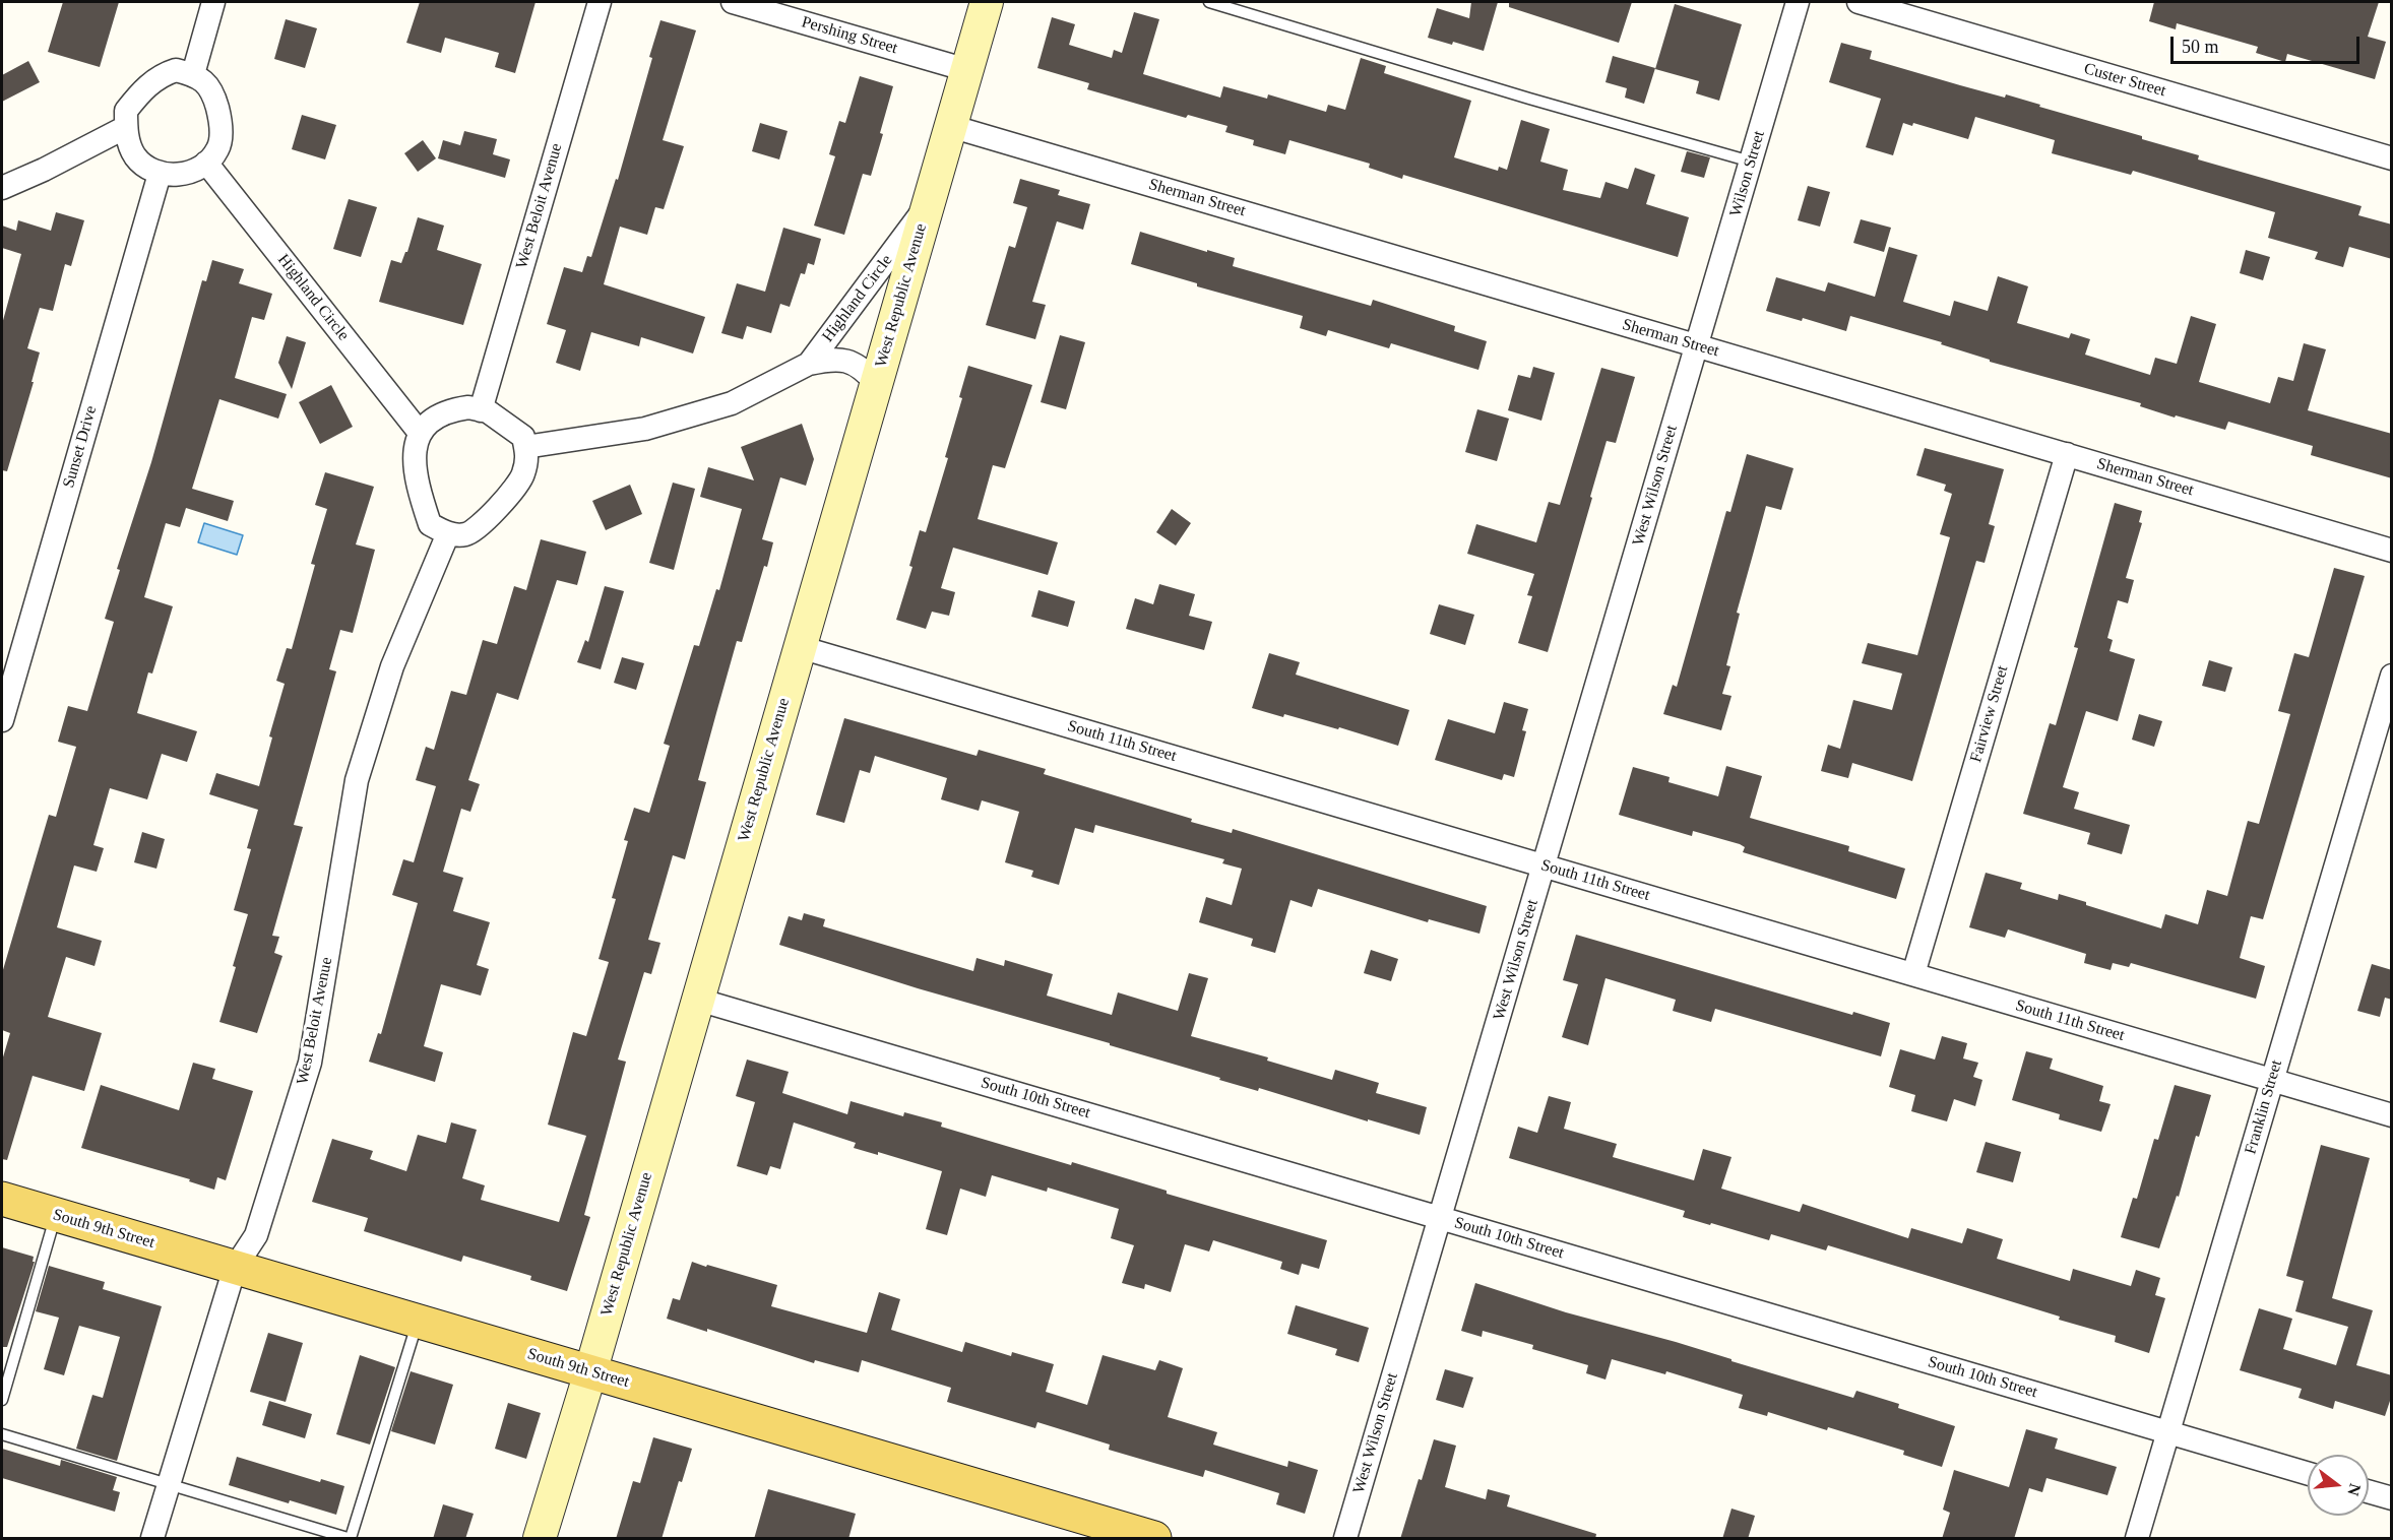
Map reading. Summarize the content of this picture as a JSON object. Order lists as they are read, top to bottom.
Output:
{
  "streets": {
    "main road": ["South 9th Street"],
    "street": [
      "Pershing Street",
      "Custer Street",
      "Wilson Street",
      "Sherman Street",
      "West Beloit Avenue",
      "West Republic Avenue",
      "Highland Circle",
      "Sunset Drive",
      "West Wilson Street",
      "Fairview Street",
      "South 11th Street",
      "South 10th Street",
      "Franklin Street"
    ]
  },
  "crossings": [
    ["Pershing Street", "West Republic Avenue"],
    ["Wilson Street", "Sherman Street"],
    ["Wilson Street", "West Wilson Street"],
    ["Sherman Street", "West Republic Avenue"],
    ["Sherman Street", "West Wilson Street"],
    ["Sherman Street", "Fairview Street"],
    ["West Beloit Avenue", "Highland Circle"],
    ["West Beloit Avenue", "South 9th Street"],
    ["West Republic Avenue", "Highland Circle"],
    ["West Republic Avenue", "South 11th Street"],
    ["West Republic Avenue", "South 10th Street"],
    ["West Republic Avenue", "South 9th Street"],
    ["Highland Circle", "Sunset Drive"],
    ["West Wilson Street", "South 11th Street"],
    ["West Wilson Street", "South 10th Street"],
    ["Fairview Street", "South 11th Street"],
    ["South 11th Street", "Franklin Street"],
    ["South 10th Street", "Franklin Street"]
  ],
  "scale_bar": "50 m",
  "north": "right"
}
